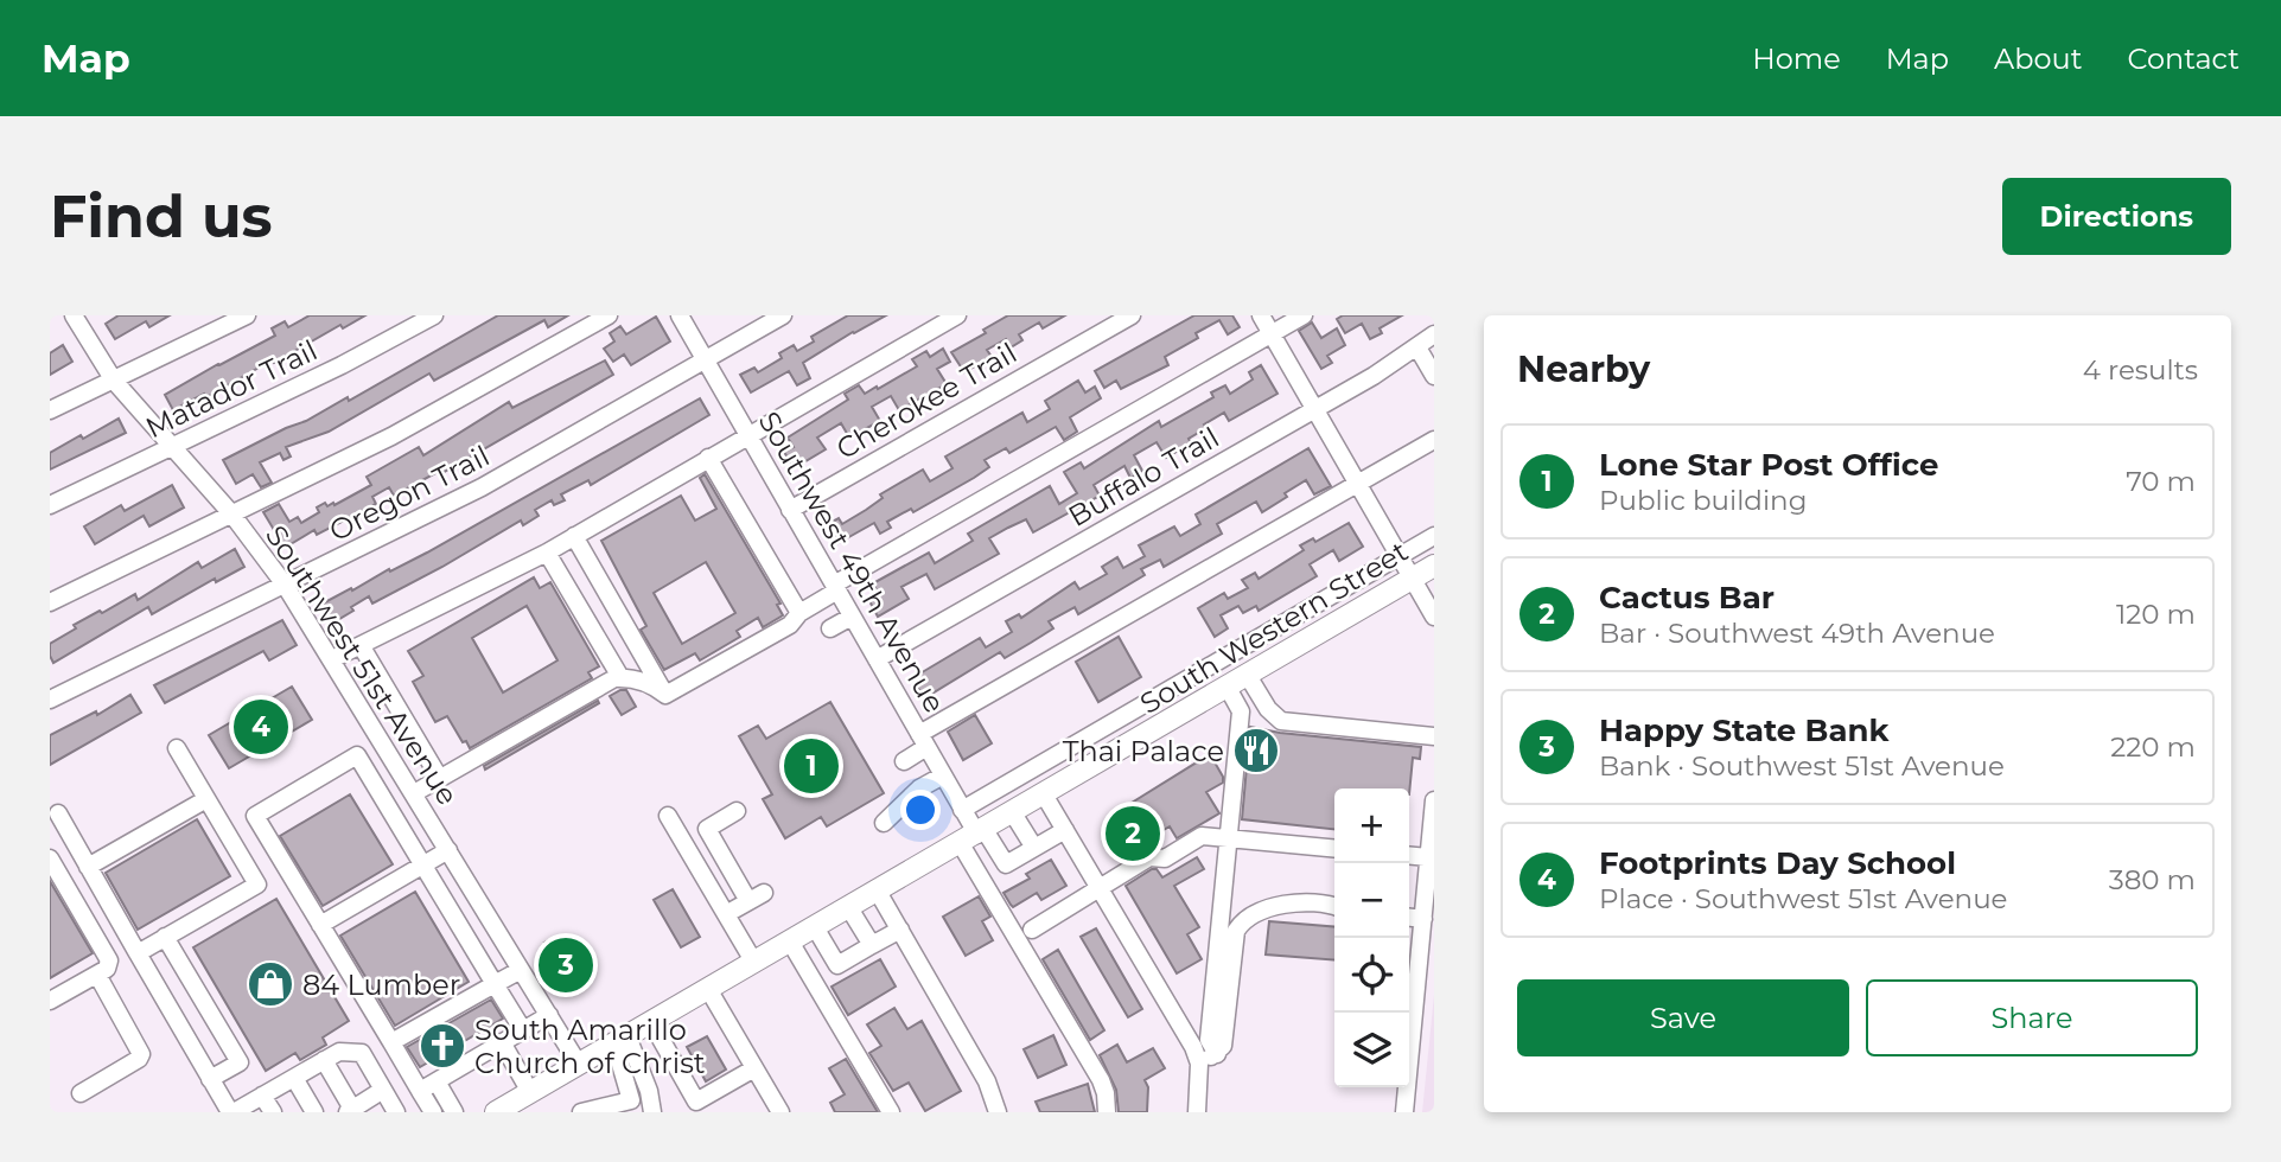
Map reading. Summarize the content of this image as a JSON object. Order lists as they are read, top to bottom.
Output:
{
  "streets": {
    "main road": ["South Western Street"],
    "street": [
      "Matador Trail",
      "Cherokee Trail",
      "Buffalo Trail",
      "Oregon Trail",
      "Southwest 49th Avenue",
      "Southwest 51st Avenue"
    ]
  },
  "crossings": [
    ["Matador Trail", "Southwest 51st Avenue"],
    ["Cherokee Trail", "Southwest 49th Avenue"],
    ["Buffalo Trail", "Southwest 49th Avenue"],
    ["Oregon Trail", "Southwest 49th Avenue"],
    ["Oregon Trail", "Southwest 51st Avenue"],
    ["Southwest 49th Avenue", "South Western Street"],
    ["South Western Street", "Southwest 51st Avenue"]
  ],
  "places": {
    "restaurant": ["Thai Palace"],
    "shop": ["84 Lumber"],
    "church": ["South Amarillo Church of Christ"]
  },
  "page": {
    "header": "Map",
    "nav": [
      "Home",
      "Map",
      "About",
      "Contact"
    ],
    "buttons": [
      "Directions",
      ["Save", "Share"]
    ],
    "title": "Find us",
    "heading": ["Nearby", "4 results"],
    "list": [
      {
        "mark": "1",
        "name": "Lone Star Post Office",
        "note": "Public building",
        "value": "70 m"
      },
      {
        "mark": "2",
        "name": "Cactus Bar",
        "note": "Bar · Southwest 49th Avenue",
        "value": "120 m"
      },
      {
        "mark": "3",
        "name": "Happy State Bank",
        "note": "Bank · Southwest 51st Avenue",
        "value": "220 m"
      },
      {
        "mark": "4",
        "name": "Footprints Day School",
        "note": "Place · Southwest 51st Avenue",
        "value": "380 m"
      }
    ],
    "pins": [
      "4",
      "1",
      "2",
      "3"
    ],
    "map_buttons": ["+", "−"]
  }
}
